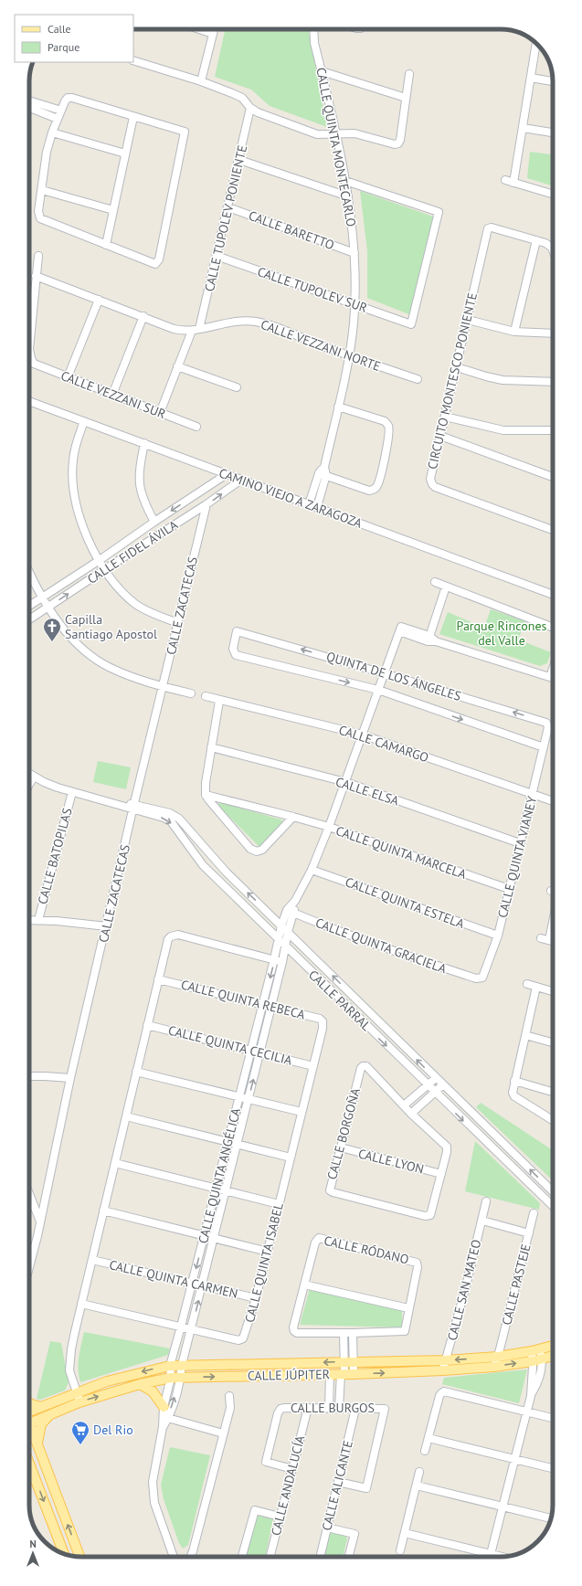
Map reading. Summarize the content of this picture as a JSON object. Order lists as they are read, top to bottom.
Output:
{
  "streets": {
    "main road": ["CALLE JÚPITER"],
    "street": [
      "CALLE QUINTA MONTECARLO",
      "CALLE TUPOLEV PONIENTE",
      "CALLE BARETTO",
      "CALLE TUPOLEV SUR",
      "CALLE VEZZANI NORTE",
      "CIRCUITO MONTESCO PONIENTE",
      "CALLE VEZZANI SUR",
      "CAMINO VIEJO A ZARAGOZA",
      "CALLE FIDEL ÁVILA",
      "CALLE ZACATECAS",
      "QUINTA DE LOS ÁNGELES",
      "CALLE CAMARGO",
      "CALLE ELSA",
      "CALLE QUINTA MARCELA",
      "CALLE BATOPILAS",
      "CALLE QUINTA VIANEY",
      "CALLE QUINTA ESTELA",
      "CALLE QUINTA GRACIELA",
      "CALLE QUINTA REBECA",
      "CALLE PARRAL",
      "CALLE QUINTA CECILIA",
      "CALLE BORGOÑA",
      "CALLE LYON",
      "CALLE QUINTA ANGÉLICA",
      "CALLE RÓDANO",
      "CALLE QUINTA ISABEL",
      "CALLE QUINTA CARMEN",
      "CALLE PASTEJE",
      "CALLE SAN MATEO",
      "CALLE BURGOS",
      "CALLE ANDALUCÍA",
      "CALLE ALICANTE"
    ]
  },
  "crossings": [
    ["CALLE QUINTA MONTECARLO", "CALLE BARETTO"],
    ["CALLE QUINTA MONTECARLO", "CALLE TUPOLEV SUR"],
    ["CALLE QUINTA MONTECARLO", "CALLE VEZZANI NORTE"],
    ["CALLE QUINTA MONTECARLO", "CAMINO VIEJO A ZARAGOZA"],
    ["CALLE TUPOLEV PONIENTE", "CALLE BARETTO"],
    ["CALLE TUPOLEV PONIENTE", "CALLE TUPOLEV SUR"],
    ["CALLE TUPOLEV PONIENTE", "CALLE VEZZANI NORTE"],
    ["CALLE VEZZANI NORTE", "CALLE VEZZANI SUR"],
    ["CAMINO VIEJO A ZARAGOZA", "CALLE FIDEL ÁVILA"],
    ["CALLE FIDEL ÁVILA", "CALLE ZACATECAS"],
    ["CALLE ZACATECAS", "CALLE PARRAL"],
    ["QUINTA DE LOS ÁNGELES", "CALLE QUINTA VIANEY"],
    ["CALLE CAMARGO", "CALLE QUINTA VIANEY"],
    ["CALLE ELSA", "CALLE QUINTA VIANEY"],
    ["CALLE QUINTA MARCELA", "CALLE QUINTA VIANEY"],
    ["CALLE BATOPILAS", "CALLE PARRAL"],
    ["CALLE QUINTA VIANEY", "CALLE QUINTA ESTELA"],
    ["CALLE QUINTA VIANEY", "CALLE QUINTA GRACIELA"],
    ["CALLE QUINTA GRACIELA", "CALLE QUINTA ANGÉLICA"],
    ["CALLE QUINTA REBECA", "CALLE QUINTA ANGÉLICA"],
    ["CALLE QUINTA REBECA", "CALLE QUINTA ISABEL"],
    ["CALLE PARRAL", "CALLE QUINTA ANGÉLICA"],
    ["CALLE QUINTA CECILIA", "CALLE QUINTA ANGÉLICA"],
    ["CALLE QUINTA CECILIA", "CALLE QUINTA ISABEL"],
    ["CALLE BORGOÑA", "CALLE LYON"],
    ["CALLE QUINTA ANGÉLICA", "CALLE QUINTA ISABEL"],
    ["CALLE QUINTA ANGÉLICA", "CALLE QUINTA CARMEN"],
    ["CALLE QUINTA ANGÉLICA", "CALLE JÚPITER"],
    ["CALLE QUINTA ISABEL", "CALLE QUINTA CARMEN"],
    ["CALLE PASTEJE", "CALLE JÚPITER"],
    ["CALLE SAN MATEO", "CALLE JÚPITER"],
    ["CALLE BURGOS", "CALLE ANDALUCÍA"],
    ["CALLE BURGOS", "CALLE ALICANTE"]
  ],
  "parks": ["Parque Rincones del Valle"],
  "places": {
    "church": ["Capilla Santiago Apostol"],
    "supermarket": ["Del Rio"]
  },
  "legend": ["Calle", "Parque"],
  "north": "top"
}
